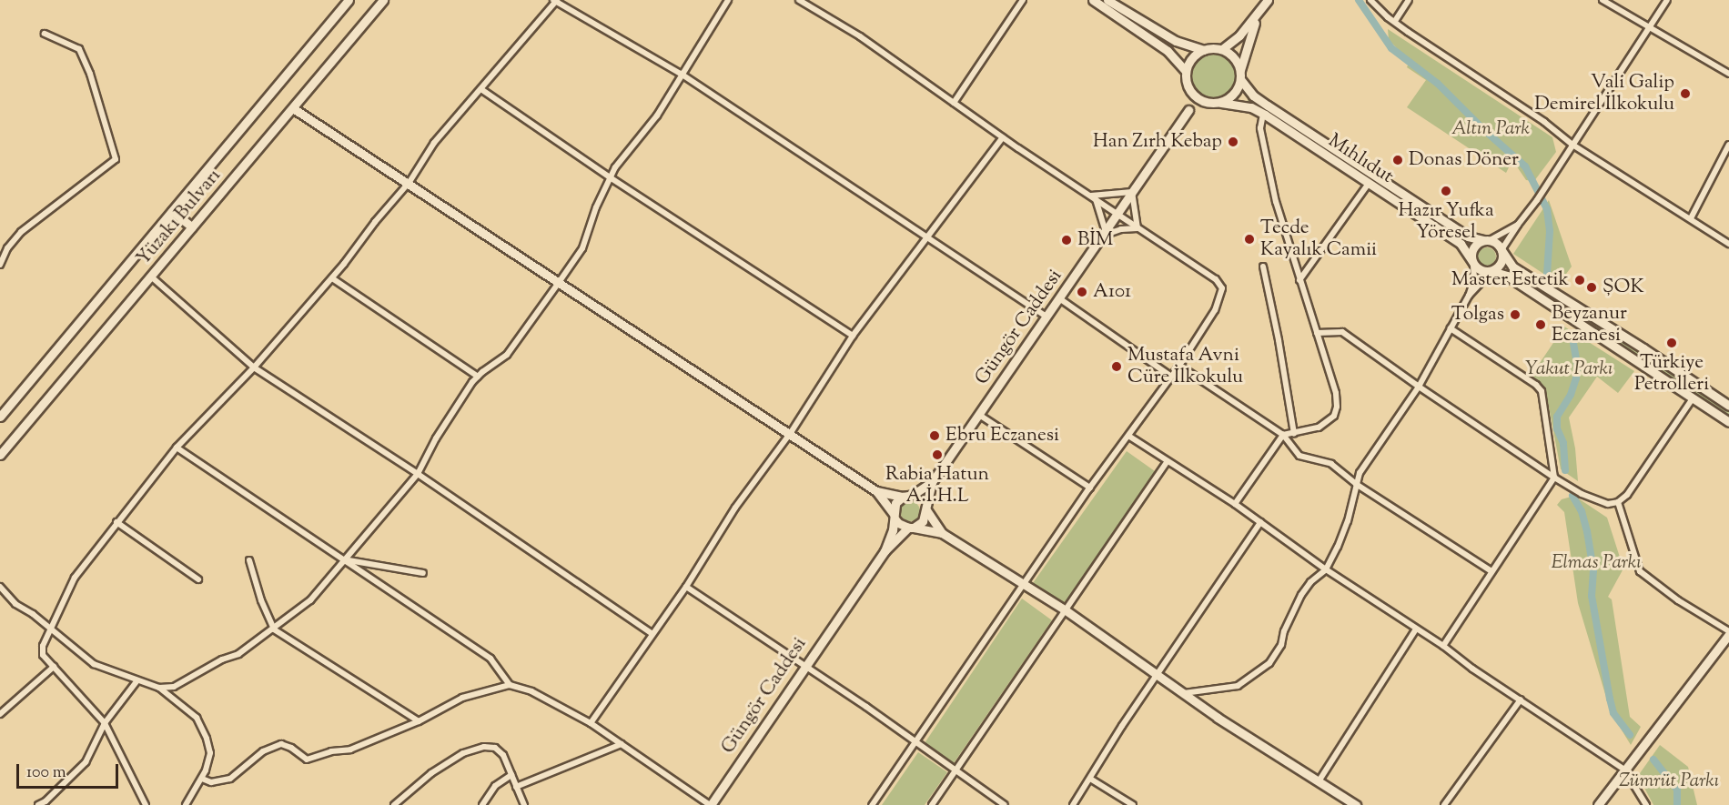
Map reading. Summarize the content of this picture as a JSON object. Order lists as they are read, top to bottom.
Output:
{
  "streets": {
    "main road": ["Mıhlıdut", "Yüzakı Bulvarı", "Güngör Caddesi"]
  },
  "parks": [
    "Altın Park",
    "Yakut Parkı",
    "Elmas Parkı",
    "Zümrüt Parkı"
  ],
  "places": [
    "Vali Galip Demirel İlkokulu",
    "Han Zırh Kebap",
    "Donas Döner",
    "Hazır Yufka Yöresel",
    "Tecde Kayalık Camii",
    "BİM",
    "Master Estetik",
    "ŞOK",
    "A101",
    "Tolgas",
    "Beyzanur Eczanesi",
    "Türkiye Petrolleri",
    "Mustafa Avni Cüre İlkokulu",
    "Ebru Eczanesi",
    "Rabia Hatun A.İ.H.L"
  ],
  "scale_bar": "100 m"
}
